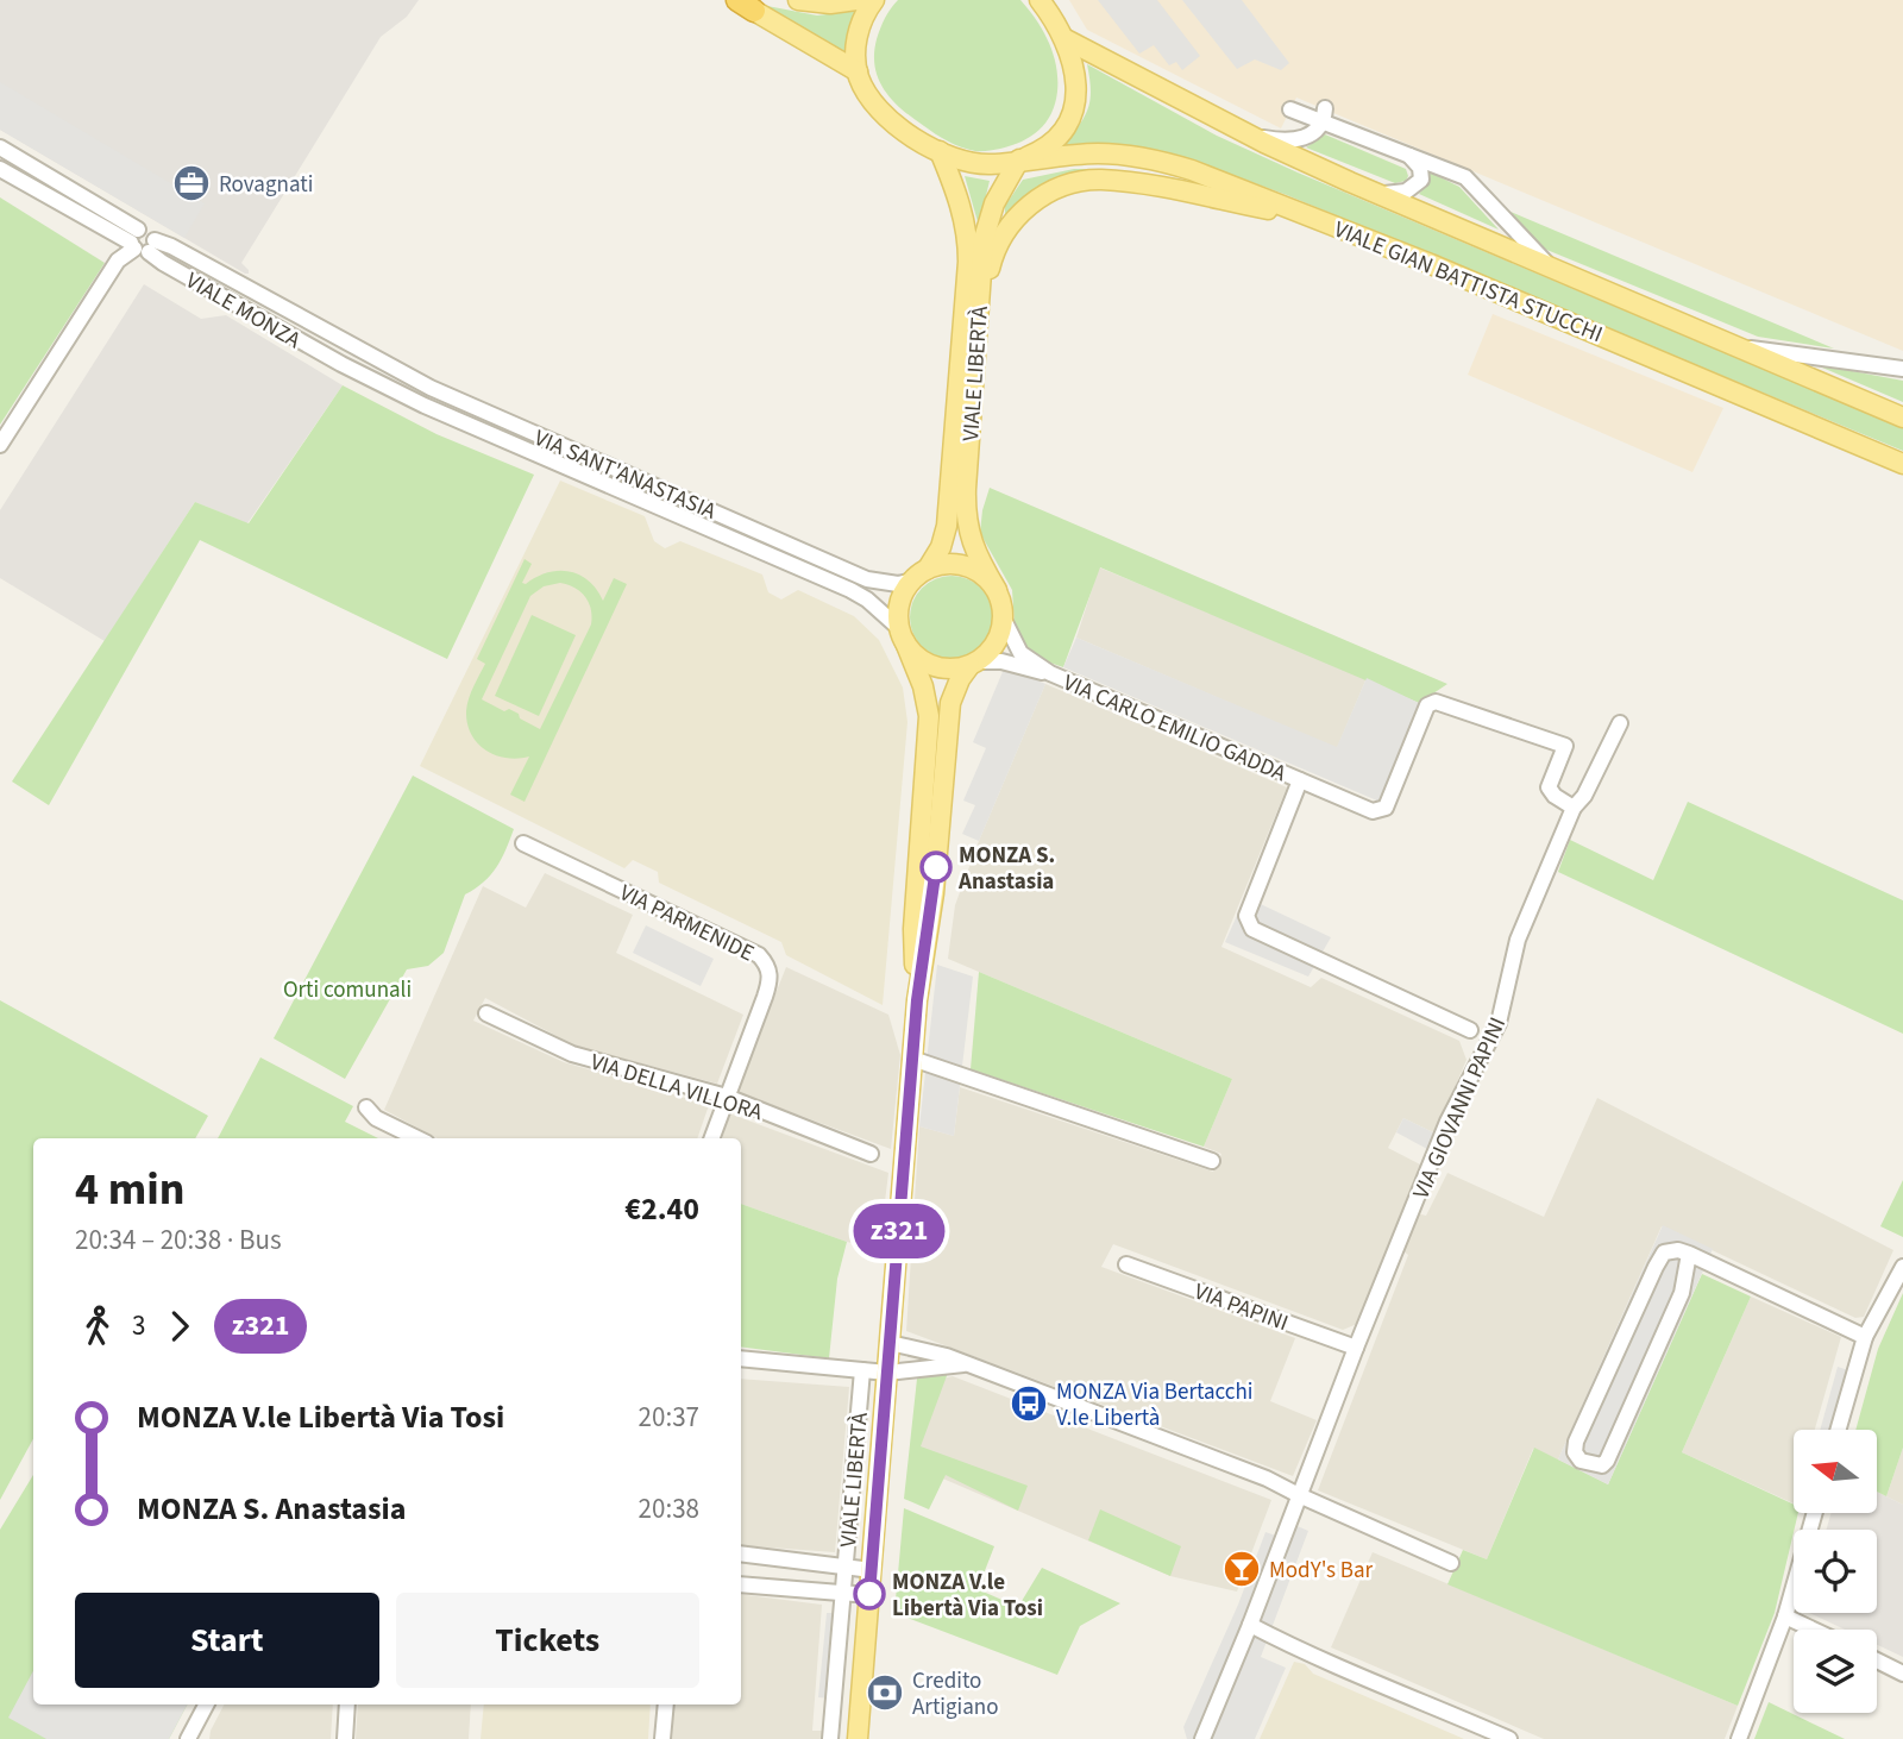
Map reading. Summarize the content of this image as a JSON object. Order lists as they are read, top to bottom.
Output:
{
  "streets": {
    "main road": ["VIALE GIAN BATTISTA STUCCHI", "VIALE LIBERTÀ"],
    "street": [
      "VIALE MONZA",
      "VIA SANT'ANASTASIA",
      "VIA CARLO EMILIO GADDA",
      "VIA PARMENIDE",
      "VIA DELLA VILLORA",
      "VIA GIOVANNI PAPINI",
      "VIA PAPINI"
    ]
  },
  "crossings": [
    ["VIALE GIAN BATTISTA STUCCHI", "VIALE LIBERTÀ"],
    ["VIALE MONZA", "VIA SANT'ANASTASIA"],
    ["VIALE LIBERTÀ", "VIA SANT'ANASTASIA"],
    ["VIALE LIBERTÀ", "VIA CARLO EMILIO GADDA"],
    ["VIA SANT'ANASTASIA", "VIA CARLO EMILIO GADDA"],
    ["VIA CARLO EMILIO GADDA", "VIA GIOVANNI PAPINI"],
    ["VIA PARMENIDE", "VIA DELLA VILLORA"],
    ["VIA GIOVANNI PAPINI", "VIA PAPINI"]
  ],
  "parks": ["Orti comunali"],
  "places": {
    "office": ["Rovagnati"],
    "other": ["MONZA S. Anastasia", "MONZA V.le Libertà Via Tosi"],
    "bus stop": ["MONZA Via Bertacchi V.le Libertà"],
    "bar": ["ModY's Bar"],
    "bank": ["Credito Artigiano"]
  },
  "lines": ["bus line z321"],
  "north": "left",
  "page": {
    "on_map": "z321",
    "heading": ["4 min", "20:34 – 20:38 · Bus", "€2.40"],
    "legs": ["3", "z321"],
    "list": [
      {
        "name": "MONZA V.le Libertà Via Tosi",
        "value": "20:37"
      },
      {
        "name": "MONZA S. Anastasia",
        "value": "20:38"
      }
    ],
    "buttons": ["Start", "Tickets"]
  }
}
